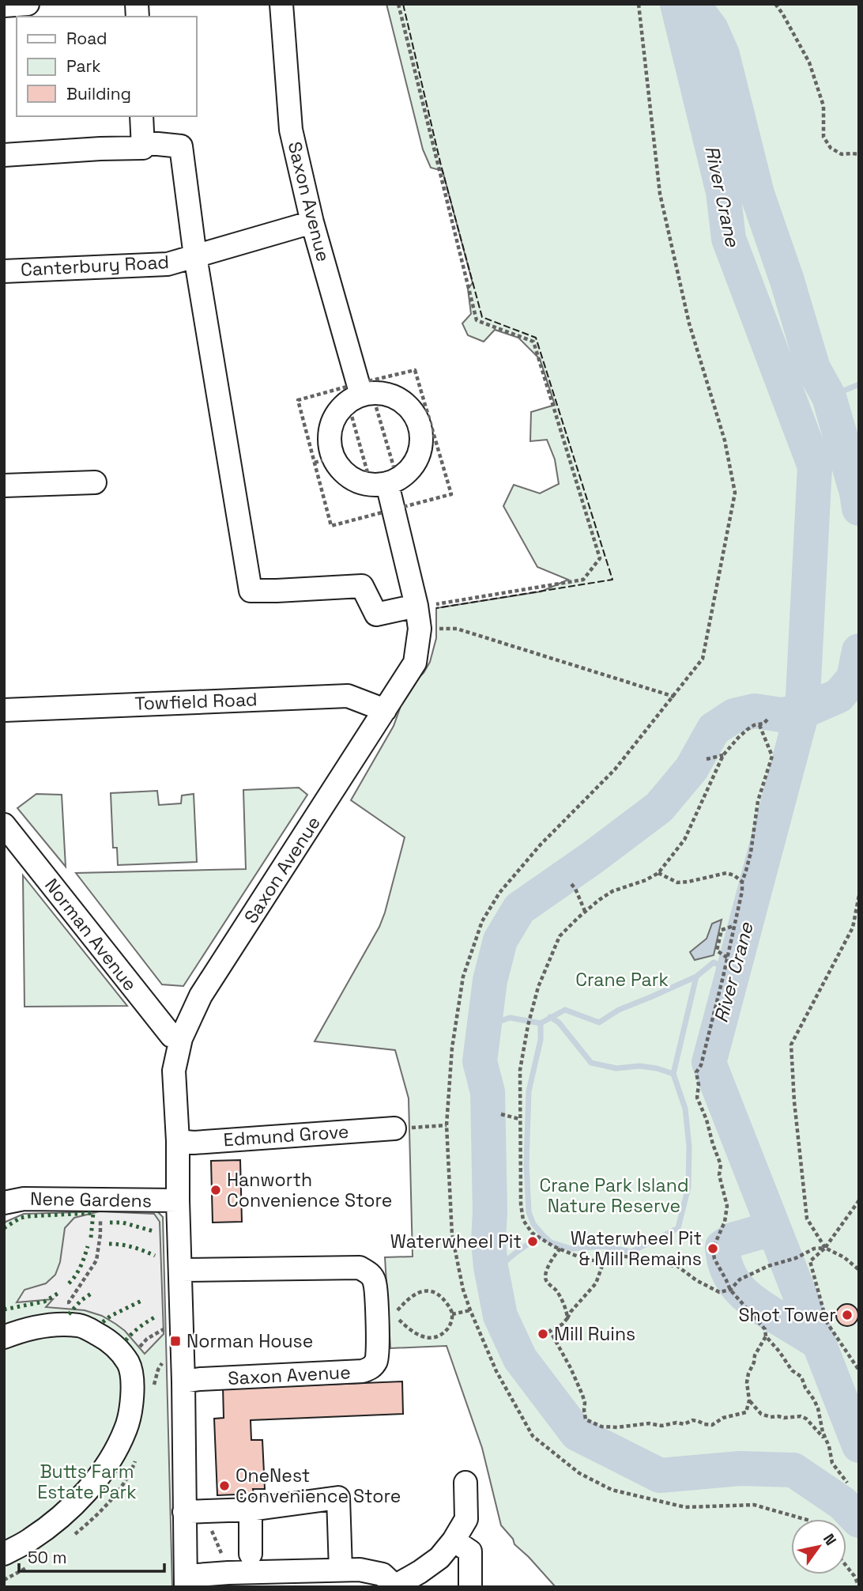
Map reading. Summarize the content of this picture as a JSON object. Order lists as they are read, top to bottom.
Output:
{
  "streets": {
    "street": [
      "Saxon Avenue",
      "Canterbury Road",
      "Towfield Road",
      "Norman Avenue",
      "Edmund Grove",
      "Nene Gardens"
    ]
  },
  "crossings": [
    ["Saxon Avenue", "Canterbury Road"],
    ["Saxon Avenue", "Towfield Road"],
    ["Saxon Avenue", "Norman Avenue"],
    ["Saxon Avenue", "Edmund Grove"],
    ["Saxon Avenue", "Nene Gardens"]
  ],
  "water": ["River Crane"],
  "parks": ["Crane Park", "Crane Park Island Nature Reserve", "Butts Farm Estate Park"],
  "places": {
    "other": [
      "Hanworth Convenience Store",
      "Waterwheel Pit",
      "Waterwheel Pit & Mill Remains",
      "Shot Tower",
      "Mill Ruins",
      "OneNest Convenience Store"
    ],
    "transit": ["Norman House"]
  },
  "legend": ["Road", "Park", "Building"],
  "scale_bar": "50 m",
  "north": "top right"
}
